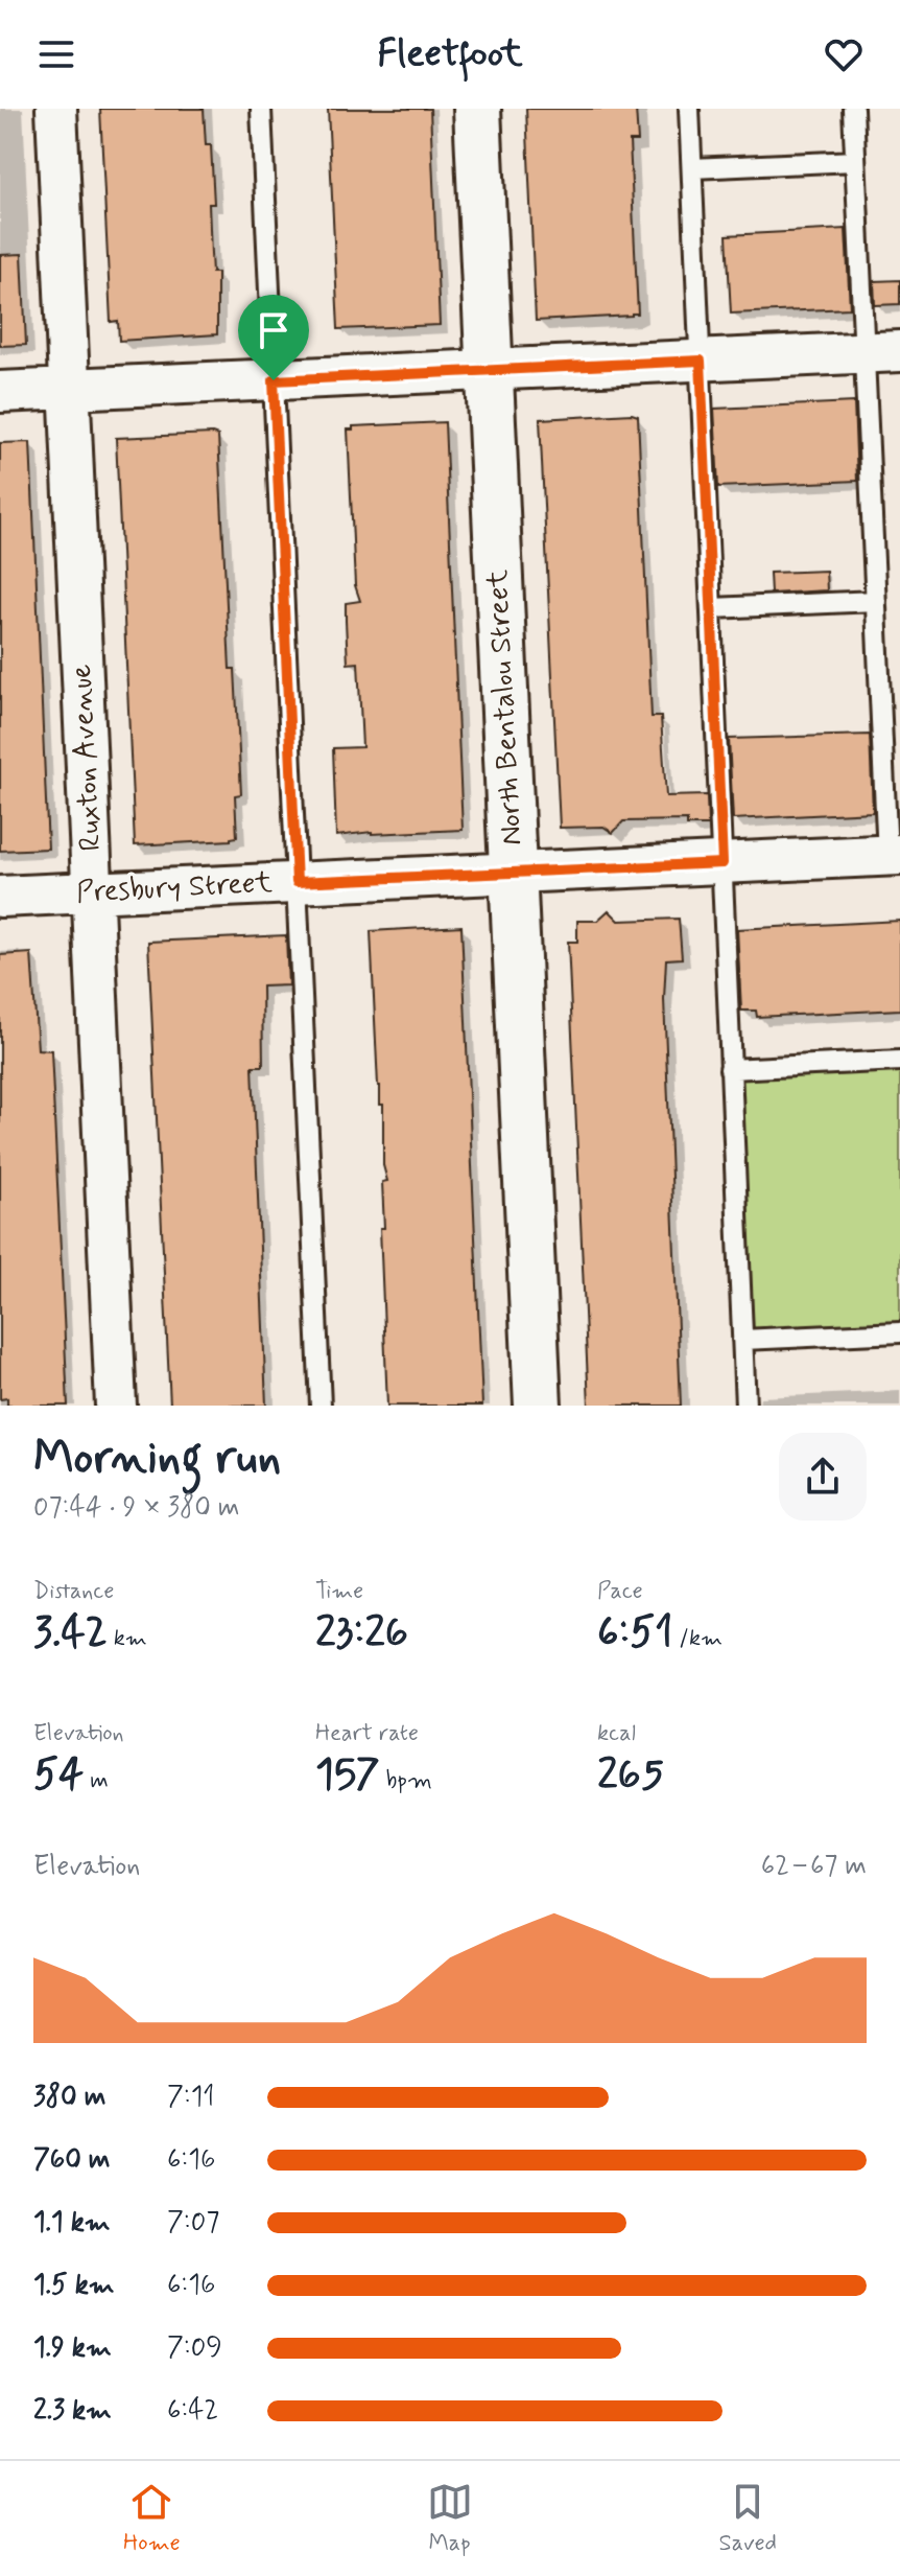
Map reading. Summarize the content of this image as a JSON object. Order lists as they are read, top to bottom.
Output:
{
  "streets": {
    "street": ["North Bentalou Street", "Ruxton Avenue", "Presbury Street"]
  },
  "crossings": [
    ["North Bentalou Street", "Presbury Street"],
    ["Ruxton Avenue", "Presbury Street"]
  ],
  "page": {
    "header": "Fleetfoot",
    "heading": ["Morning run", "07:44 · 9 × 380 m"],
    "stats": [
      ["Distance", "3.42 km"],
      ["Time", "23:26"],
      ["Pace", "6:51 /km"],
      ["Elevation", "54 m"],
      ["Heart rate", "157 bpm"],
      ["kcal", "265"]
    ],
    "chart": ["Elevation", "62–67 m"],
    "list": [
      {
        "name": "380 m",
        "note": "7:11"
      },
      {
        "name": "760 m",
        "note": "6:16"
      },
      {
        "name": "1.1 km",
        "note": "7:07"
      },
      {
        "name": "1.5 km",
        "note": "6:16"
      },
      {
        "name": "1.9 km",
        "note": "7:09"
      },
      {
        "name": "2.3 km",
        "note": "6:42"
      }
    ],
    "tabs": ["Home", "Map", "Saved"]
  }
}
